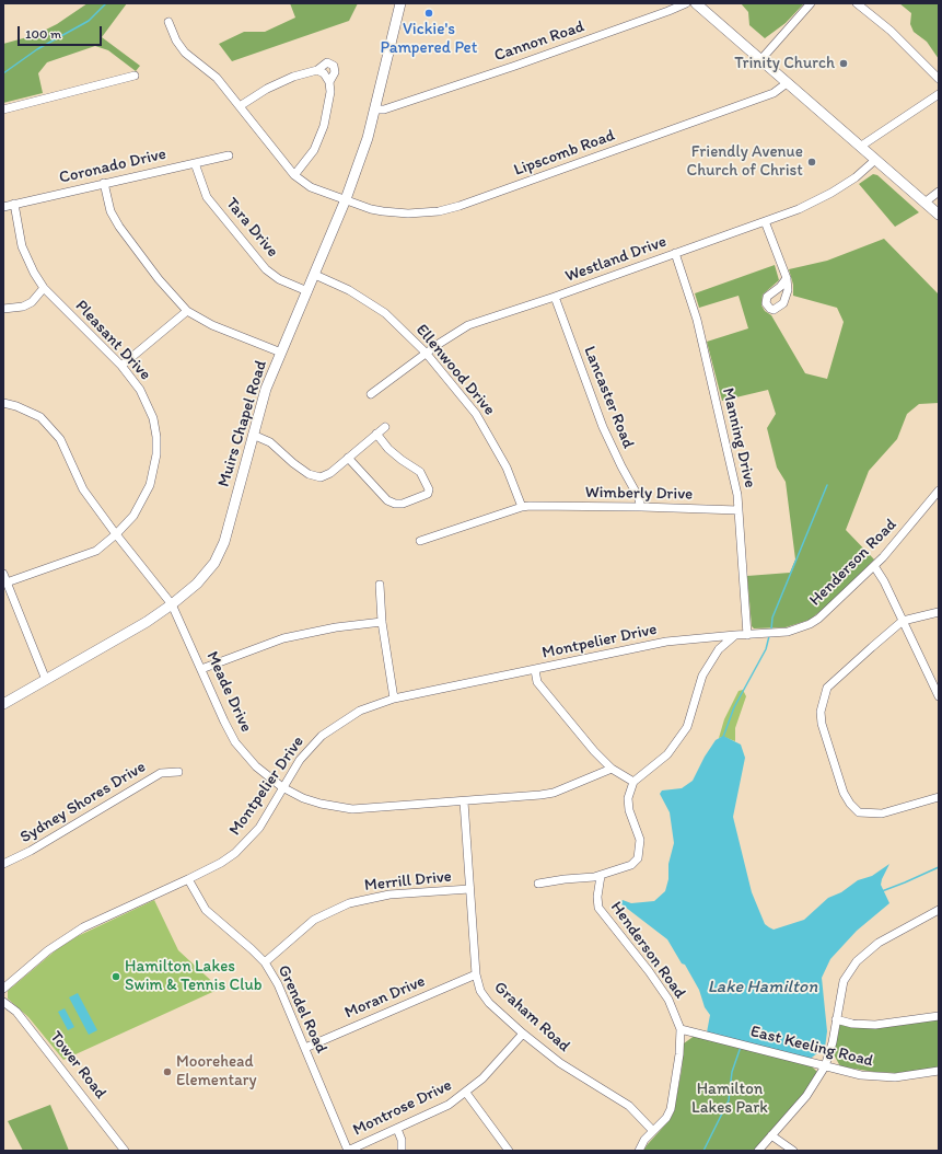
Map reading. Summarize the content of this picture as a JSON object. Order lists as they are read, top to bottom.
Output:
{
  "streets": {
    "main road": ["Muirs Chapel Road"],
    "street": [
      "Cannon Road",
      "Lipscomb Road",
      "Coronado Drive",
      "Tara Drive",
      "Westland Drive",
      "Pleasant Drive",
      "Ellenwood Drive",
      "Lancaster Road",
      "Manning Drive",
      "Wimberly Drive",
      "Henderson Road",
      "Montpelier Drive",
      "Meade Drive",
      "Sydney Shores Drive",
      "Merrill Drive",
      "Moran Drive",
      "Grendel Road",
      "Graham Road",
      "East Keeling Road",
      "Tower Road",
      "Montrose Drive"
    ]
  },
  "crossings": [
    ["Cannon Road", "Muirs Chapel Road"],
    ["Lipscomb Road", "Muirs Chapel Road"],
    ["Coronado Drive", "Tara Drive"],
    ["Coronado Drive", "Pleasant Drive"],
    ["Tara Drive", "Muirs Chapel Road"],
    ["Westland Drive", "Ellenwood Drive"],
    ["Westland Drive", "Lancaster Road"],
    ["Westland Drive", "Manning Drive"],
    ["Pleasant Drive", "Meade Drive"],
    ["Ellenwood Drive", "Muirs Chapel Road"],
    ["Ellenwood Drive", "Wimberly Drive"],
    ["Lancaster Road", "Wimberly Drive"],
    ["Muirs Chapel Road", "Meade Drive"],
    ["Manning Drive", "Wimberly Drive"],
    ["Manning Drive", "Henderson Road"],
    ["Henderson Road", "Montpelier Drive"],
    ["Henderson Road", "Graham Road"],
    ["Henderson Road", "East Keeling Road"],
    ["Montpelier Drive", "Meade Drive"],
    ["Montpelier Drive", "Grendel Road"],
    ["Meade Drive", "Graham Road"],
    ["Merrill Drive", "Grendel Road"],
    ["Merrill Drive", "Graham Road"],
    ["Moran Drive", "Grendel Road"],
    ["Moran Drive", "Graham Road"],
    ["Grendel Road", "Montrose Drive"],
    ["Graham Road", "Montrose Drive"]
  ],
  "water": ["Lake Hamilton"],
  "parks": ["Hamilton Lakes Park"],
  "places": [
    "Vickie's Pampered Pet",
    "Trinity Church",
    "Friendly Avenue Church of Christ",
    "Hamilton Lakes Swim & Tennis Club",
    "Moorehead Elementary"
  ],
  "scale_bar": "100 m"
}
